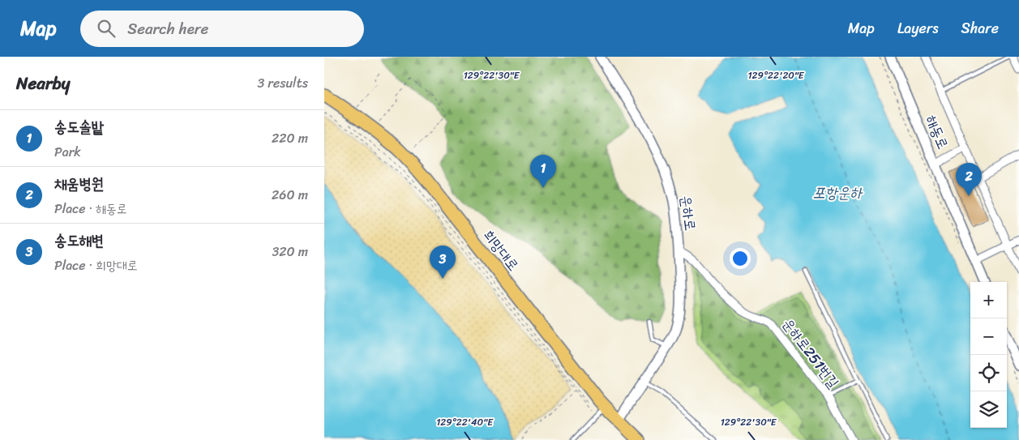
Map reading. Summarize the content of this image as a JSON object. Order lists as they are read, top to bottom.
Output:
{
  "streets": {
    "main road": ["희망대로"],
    "street": ["해동로", "운하로", "운하로251번길"]
  },
  "crossings": [
    ["운하로", "희망대로"],
    ["운하로", "운하로251번길"]
  ],
  "water": ["포항운하"],
  "page": {
    "header": "Map",
    "search": "Search here",
    "nav": ["Map", "Layers", "Share"],
    "heading": ["Nearby", "3 results"],
    "list": [
      {
        "mark": "1",
        "name": "송도솔밭",
        "note": "Park",
        "value": "220 m"
      },
      {
        "mark": "2",
        "name": "채움병원",
        "note": "Place · 해동로",
        "value": "260 m"
      },
      {
        "mark": "3",
        "name": "송도해변",
        "note": "Place · 희망대로",
        "value": "320 m"
      }
    ],
    "pins": ["1", "2", "3"],
    "map_buttons": ["+", "−"]
  },
  "coordinates": ["129°22'30\"E", "129°22'20\"E", "129°22'40\"E"]
}
